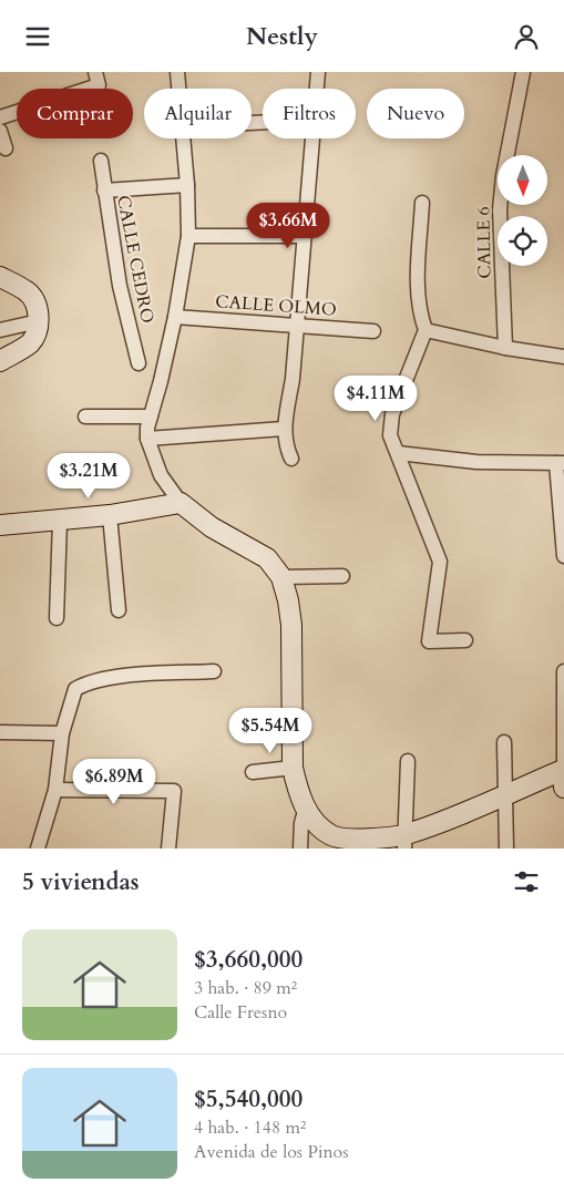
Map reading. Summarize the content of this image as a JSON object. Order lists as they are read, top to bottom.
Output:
{
  "streets": {
    "street": ["CALLE 6", "CALLE CEDRO", "CALLE OLMO"]
  },
  "north": "bottom",
  "page": {
    "header": "Nestly",
    "chip": [
      "Comprar",
      "Alquilar",
      "Filtros",
      "Nuevo"
    ],
    "price": [
      "$3.66M",
      "$4.11M",
      "$3.21M",
      "$5.54M",
      "$6.89M"
    ],
    "heading": "5 viviendas",
    "list": [
      {
        "name": "$3,660,000",
        "note": "3 hab. · 89 m² · Calle Fresno"
      },
      {
        "name": "$5,540,000",
        "note": "4 hab. · 148 m² · Avenida de los Pinos"
      }
    ]
  }
}
